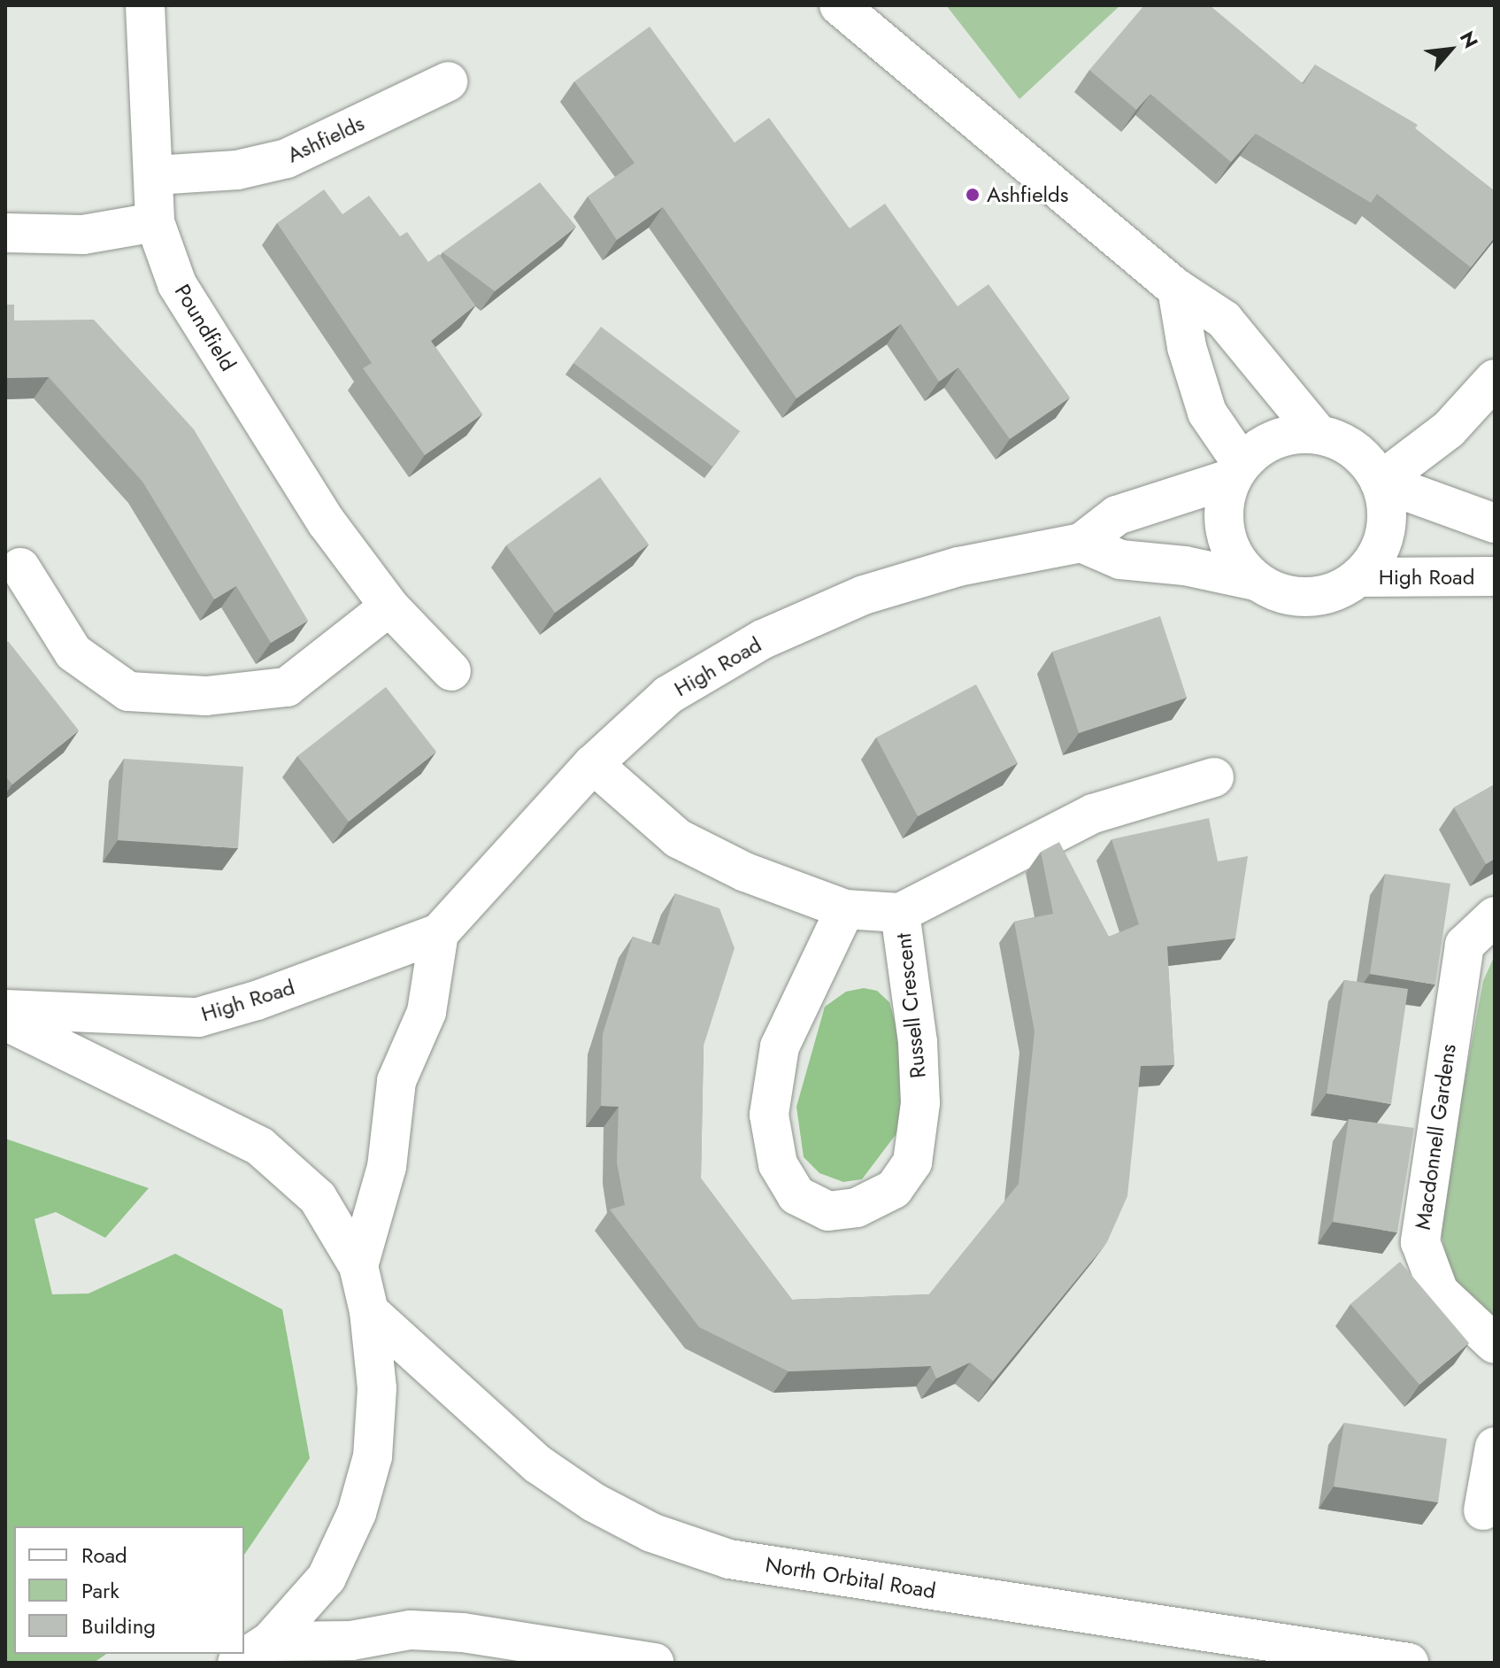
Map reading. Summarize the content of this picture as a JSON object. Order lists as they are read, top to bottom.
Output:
{
  "streets": {
    "main road": [
      "Ashfields",
      "Poundfield",
      "High Road",
      "Russell Crescent",
      "Macdonnell Gardens",
      "North Orbital Road"
    ]
  },
  "crossings": [
    ["Ashfields", "Poundfield"],
    ["High Road", "Russell Crescent"]
  ],
  "places": ["Ashfields"],
  "legend": ["Road", "Park", "Building"],
  "north": "top right"
}
